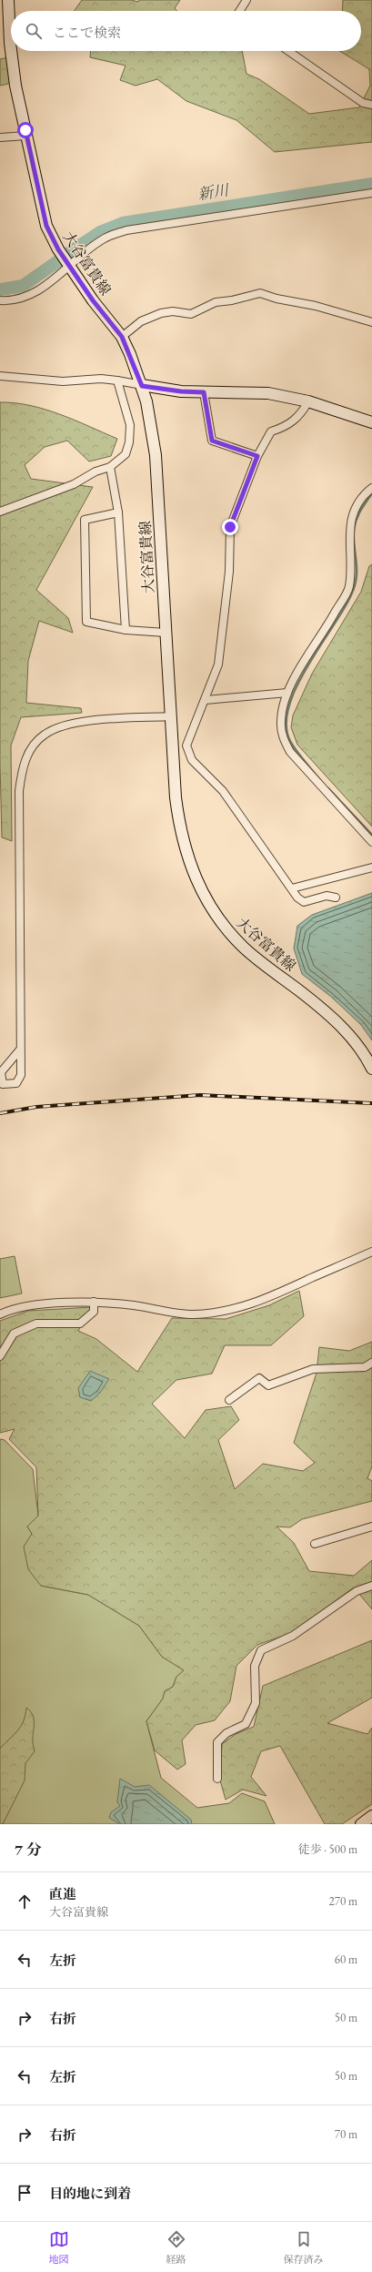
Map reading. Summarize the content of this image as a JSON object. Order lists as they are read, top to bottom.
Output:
{
  "streets": {
    "main road": ["大谷富貴線"]
  },
  "water": ["新川"],
  "page": {
    "search": "ここで検索",
    "heading": ["7 分", "徒歩 · 500 m"],
    "list": [
      ["直進", "大谷富貴線", "270 m"],
      ["左折", "60 m"],
      ["右折", "50 m"],
      ["左折", "50 m"],
      ["右折", "70 m"],
      "目的地に到着"
    ],
    "nav": ["地図", "経路", "保存済み"]
  }
}
